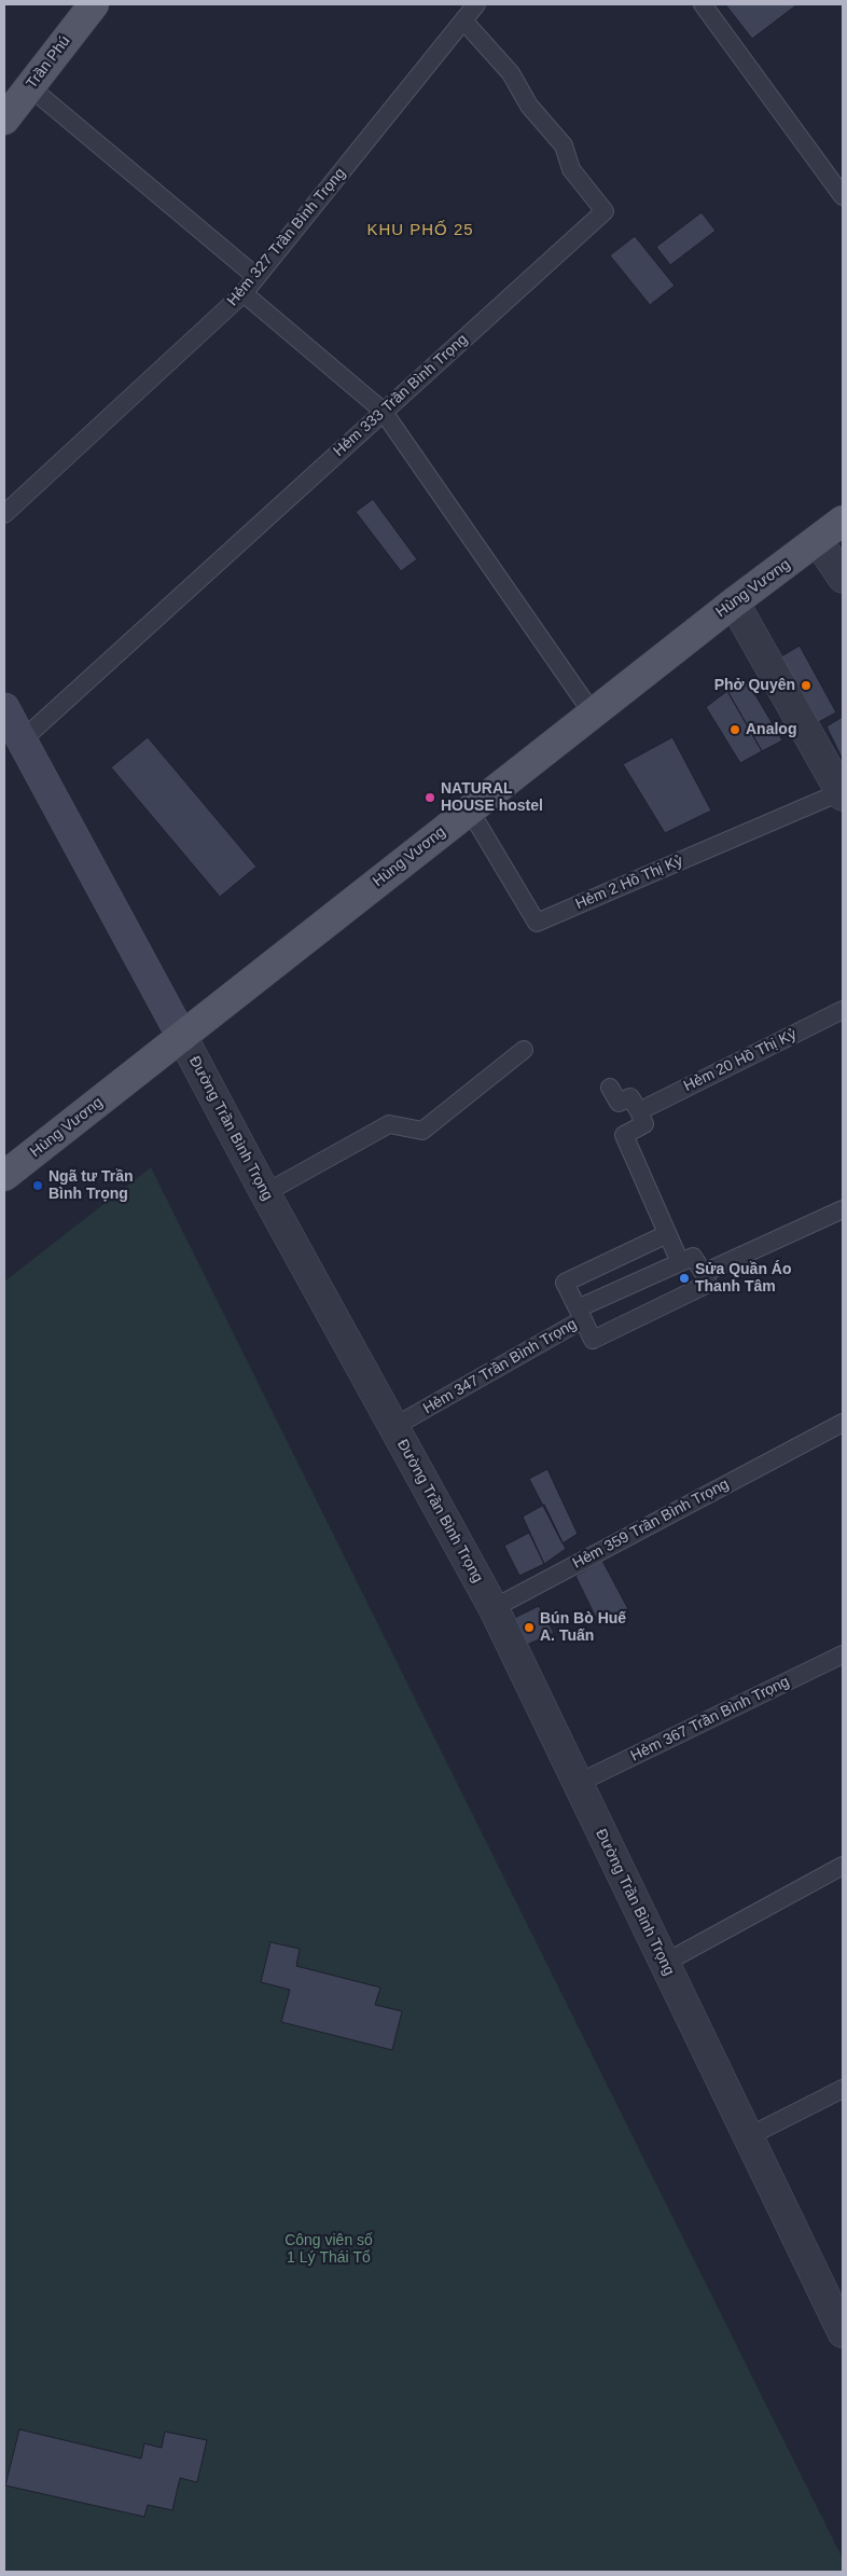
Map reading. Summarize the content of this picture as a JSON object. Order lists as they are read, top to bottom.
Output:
{
  "streets": {
    "main road": ["Trần Phú", "Hùng Vương"],
    "street": ["Đường Trần Bình Trọng"],
    "lane": [
      "Hẻm 327 Trần Bình Trọng",
      "Hẻm 333 Trần Bình Trọng",
      "Hẻm 2 Hồ Thị Kỷ",
      "Hẻm 20 Hồ Thị Kỷ",
      "Hẻm 347 Trần Bình Trọng",
      "Hẻm 359 Trần Bình Trọng",
      "Hẻm 367 Trần Bình Trọng"
    ]
  },
  "crossings": [
    ["Hẻm 327 Trần Bình Trọng", "Hẻm 333 Trần Bình Trọng"],
    ["Hẻm 333 Trần Bình Trọng", "Đường Trần Bình Trọng"],
    ["Hùng Vương", "Hẻm 2 Hồ Thị Kỷ"],
    ["Hùng Vương", "Đường Trần Bình Trọng"],
    ["Đường Trần Bình Trọng", "Hẻm 347 Trần Bình Trọng"],
    ["Đường Trần Bình Trọng", "Hẻm 359 Trần Bình Trọng"],
    ["Đường Trần Bình Trọng", "Hẻm 367 Trần Bình Trọng"]
  ],
  "districts": ["KHU PHỐ 25"],
  "parks": ["Công viên số 1 Lý Thái Tổ"],
  "places": [
    "Phở Quyên",
    "Analog",
    "NATURAL HOUSE hostel",
    "Ngã tư Trần Bình Trọng",
    "Sửa Quần Áo Thanh Tâm",
    "Bún Bò Huế A. Tuấn"
  ]
}
